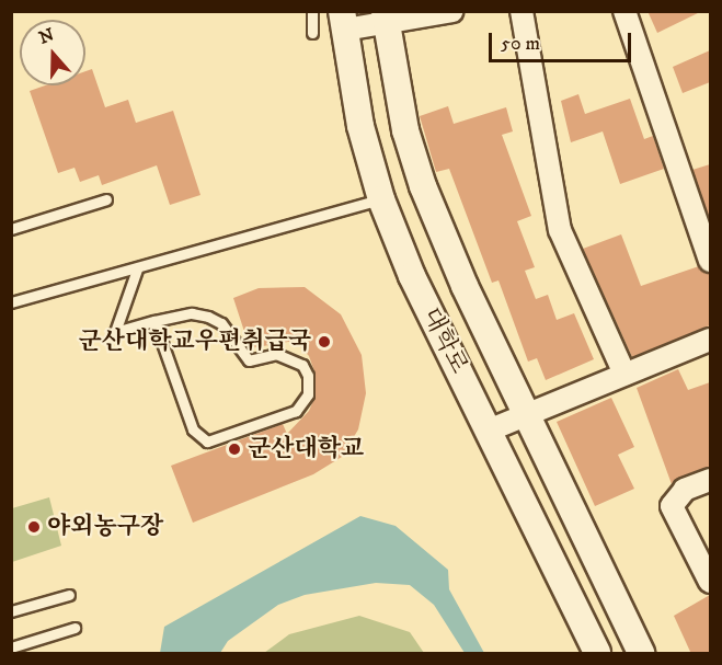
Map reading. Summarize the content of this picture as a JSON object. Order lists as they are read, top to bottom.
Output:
{
  "streets": {
    "street": ["대학로"]
  },
  "places": ["군산대학교우편취급국", "군산대학교", "야외농구장"],
  "scale_bar": "50 m",
  "north": "top"
}
